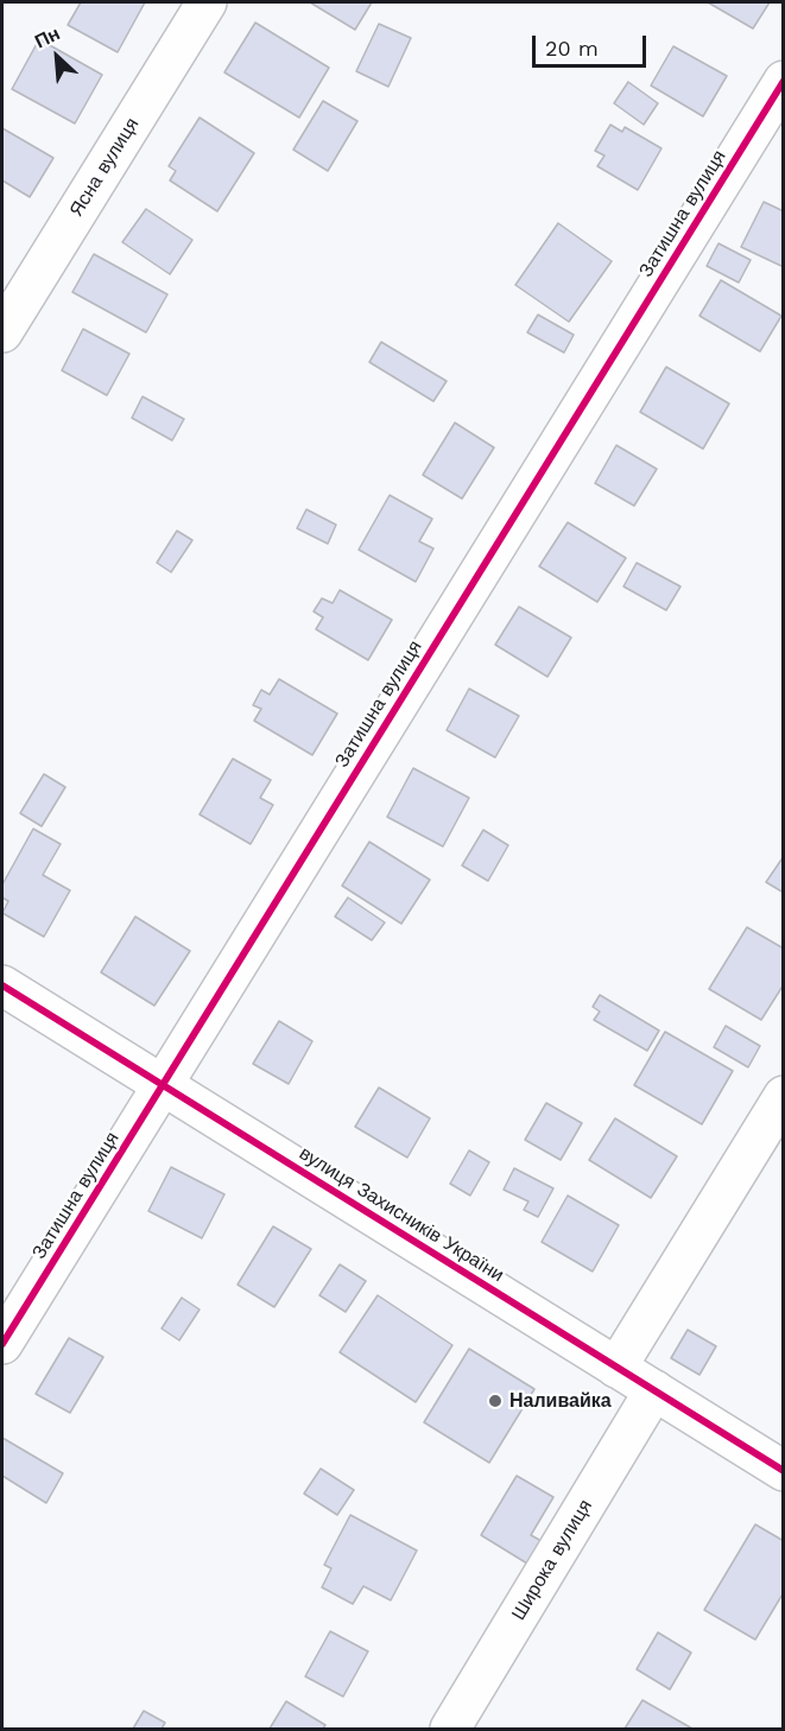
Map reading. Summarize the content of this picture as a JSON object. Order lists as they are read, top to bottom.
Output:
{
  "streets": {
    "street": [
      "Ясна вулиця",
      "Затишна вулиця",
      "вулиця Захисників України",
      "Широка вулиця"
    ]
  },
  "crossings": [
    ["Затишна вулиця", "вулиця Захисників України"],
    ["вулиця Захисників України", "Широка вулиця"]
  ],
  "places": ["Наливайка"],
  "scale_bar": "20 m",
  "north": "top left"
}
